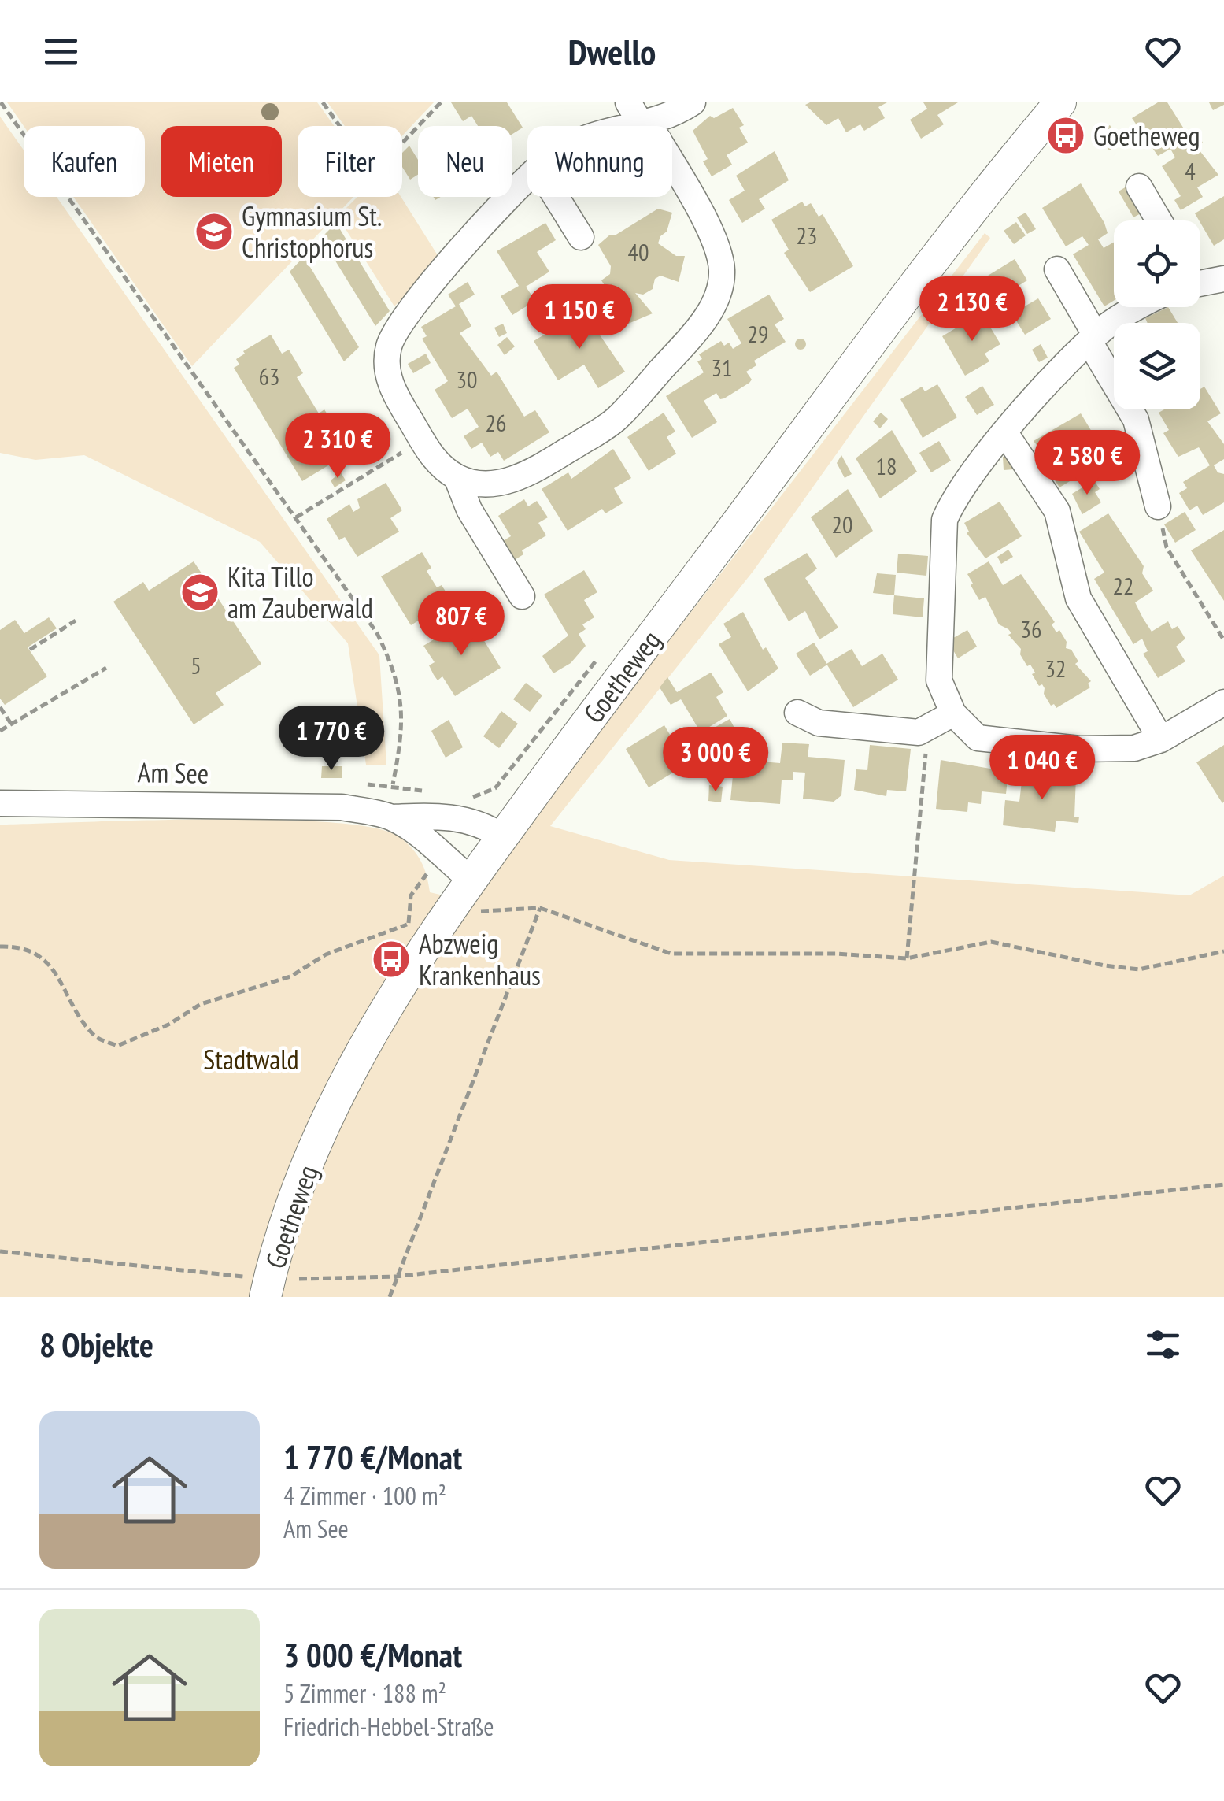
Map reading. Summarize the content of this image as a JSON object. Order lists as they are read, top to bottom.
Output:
{
  "streets": {
    "street": ["Goetheweg", "Am See"]
  },
  "crossings": [
    ["Goetheweg", "Am See"]
  ],
  "parks": ["Stadtwald"],
  "places": {
    "bus stop": ["Goetheweg", "Abzweig Krankenhaus"],
    "school or university": ["Gymnasium St. Christophorus", "Kita Tillo am Zauberwald"]
  },
  "house_numbers": [
    "4",
    "23",
    "40",
    "29",
    "31",
    "63",
    "30",
    "26",
    "18",
    "20",
    "22",
    "36",
    "5",
    "32"
  ],
  "page": {
    "header": "Dwello",
    "chip": [
      "Kaufen",
      "Mieten",
      "Filter",
      "Neu",
      "Wohnung"
    ],
    "price": [
      "2 130 €",
      "1 150 €",
      "2 310 €",
      "2 580 €",
      "807 €",
      "1 770 €",
      "3 000 €",
      "1 040 €"
    ],
    "heading": "8 Objekte",
    "list": [
      {
        "name": "1 770 €/Monat",
        "note": "4 Zimmer · 100 m² · Am See"
      },
      {
        "name": "3 000 €/Monat",
        "note": "5 Zimmer · 188 m² · Friedrich-Hebbel-Straße"
      }
    ]
  }
}
